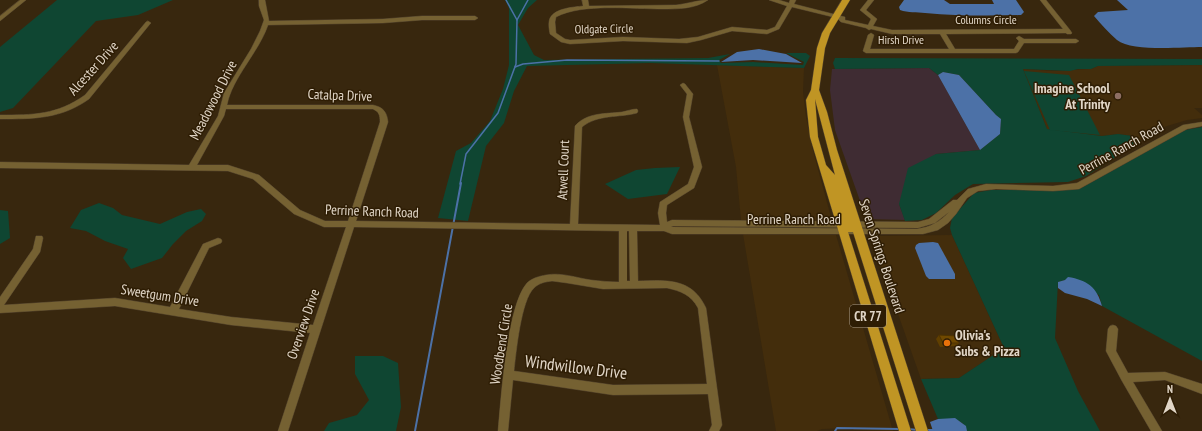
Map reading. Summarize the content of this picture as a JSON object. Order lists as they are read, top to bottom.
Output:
{
  "streets": {
    "main road": ["Seven Springs Boulevard", "CR 77"],
    "street": [
      "Columns Circle",
      "Oldgate Circle",
      "Hirsh Drive",
      "Alcester Drive",
      "Catalpa Drive",
      "Meadowood Drive",
      "Perrine Ranch Road",
      "Atwell Court",
      "Sweetgum Drive",
      "Overview Drive",
      "Woodbend Circle",
      "Windwillow Drive"
    ]
  },
  "crossings": [
    ["Columns Circle", "Hirsh Drive"],
    ["Columns Circle", "Seven Springs Boulevard"],
    ["Catalpa Drive", "Meadowood Drive"],
    ["Catalpa Drive", "Perrine Ranch Road"],
    ["Catalpa Drive", "Overview Drive"],
    ["Meadowood Drive", "Perrine Ranch Road"],
    ["Perrine Ranch Road", "Atwell Court"],
    ["Perrine Ranch Road", "Seven Springs Boulevard"],
    ["Perrine Ranch Road", "Overview Drive"],
    ["Sweetgum Drive", "Overview Drive"],
    ["Woodbend Circle", "Windwillow Drive"]
  ],
  "places": ["Imagine School At Trinity", "Olivia's Subs & Pizza"],
  "north": "top"
}
